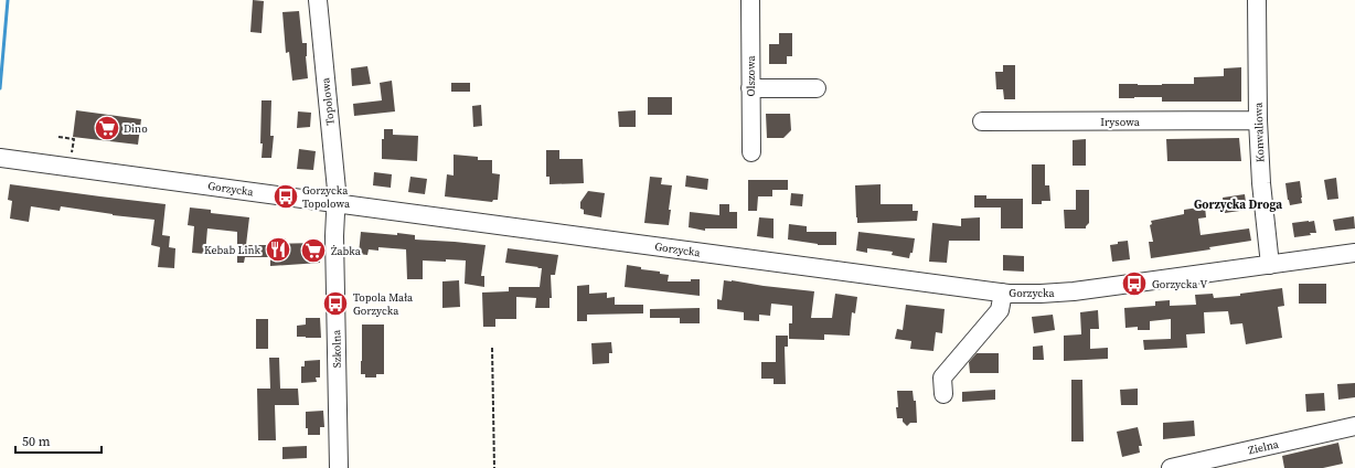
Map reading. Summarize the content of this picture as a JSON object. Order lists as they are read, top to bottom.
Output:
{
  "streets": {
    "street": [
      "Olszowa",
      "Topolowa",
      "Irysowa",
      "Konwaliowa",
      "Gorzycka",
      "Szkolna",
      "Zielna"
    ]
  },
  "crossings": [
    ["Topolowa", "Gorzycka"],
    ["Topolowa", "Szkolna"],
    ["Irysowa", "Konwaliowa"],
    ["Konwaliowa", "Gorzycka"],
    ["Gorzycka", "Szkolna"]
  ],
  "districts": ["Gorzycka Droga"],
  "places": {
    "supermarket": ["Dino", "Żabka"],
    "bus stop": ["Gorzycka Topolowa", "Gorzycka V", "Topola Mała Gorzycka"],
    "restaurant": ["Kebab Link"]
  },
  "scale_bar": "50 m"
}
